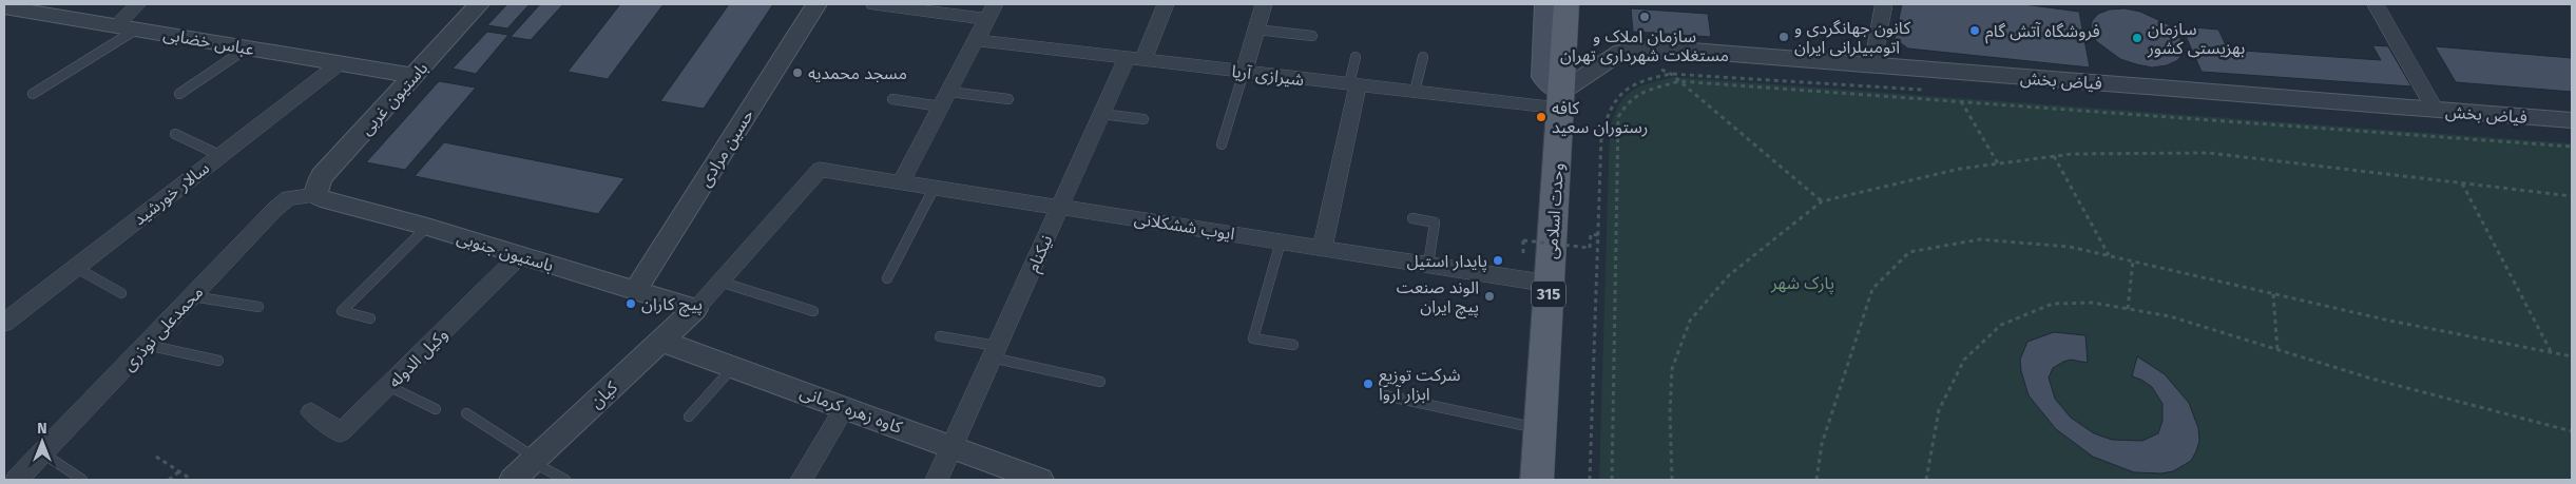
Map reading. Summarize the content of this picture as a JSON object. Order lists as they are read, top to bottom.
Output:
{
  "streets": {
    "main road": ["وحدت اسلامی", "315"],
    "street": [
      "عباس خضابی",
      "شیرازی آریا",
      "فیاض بخش",
      "باستیون غربی",
      "حسین مرادی",
      "سالار خورشید",
      "ایوب ششکلانی",
      "باستیون جنوبی",
      "نیکنام",
      "محمدعلی نوذری",
      "وکیل الدوله",
      "کیان",
      "کاوه زهره کرمانی"
    ]
  },
  "crossings": [
    ["عباس خضابی", "باستیون غربی"],
    ["عباس خضابی", "سالار خورشید"],
    ["شیرازی آریا", "فیاض بخش"],
    ["شیرازی آریا", "وحدت اسلامی"],
    ["شیرازی آریا", "نیکنام"],
    ["فیاض بخش", "وحدت اسلامی"],
    ["باستیون غربی", "باستیون جنوبی"],
    ["باستیون غربی", "محمدعلی نوذری"],
    ["حسین مرادی", "باستیون جنوبی"],
    ["وحدت اسلامی", "ایوب ششکلانی"],
    ["ایوب ششکلانی", "نیکنام"],
    ["باستیون جنوبی", "محمدعلی نوذری"],
    ["باستیون جنوبی", "وکیل الدوله"],
    ["باستیون جنوبی", "کیان"],
    ["نیکنام", "کاوه زهره کرمانی"],
    ["کیان", "کاوه زهره کرمانی"]
  ],
  "parks": ["پارک شهر"],
  "places": [
    "سازمان املاک و مستغلات شهرداری تهران",
    "فروشگاه آتش گام",
    "کانون جهانگردی و اتومبیلرانی ایران",
    "سازمان بهزیستی کشور",
    "مسجد محمدیه",
    "کافه رستوران سعید",
    "پایدار استیل",
    "الوند صنعت پیچ ایران",
    "پیچ کاران",
    "شرکت توزیع ابزار آروا"
  ],
  "north": "top"
}
